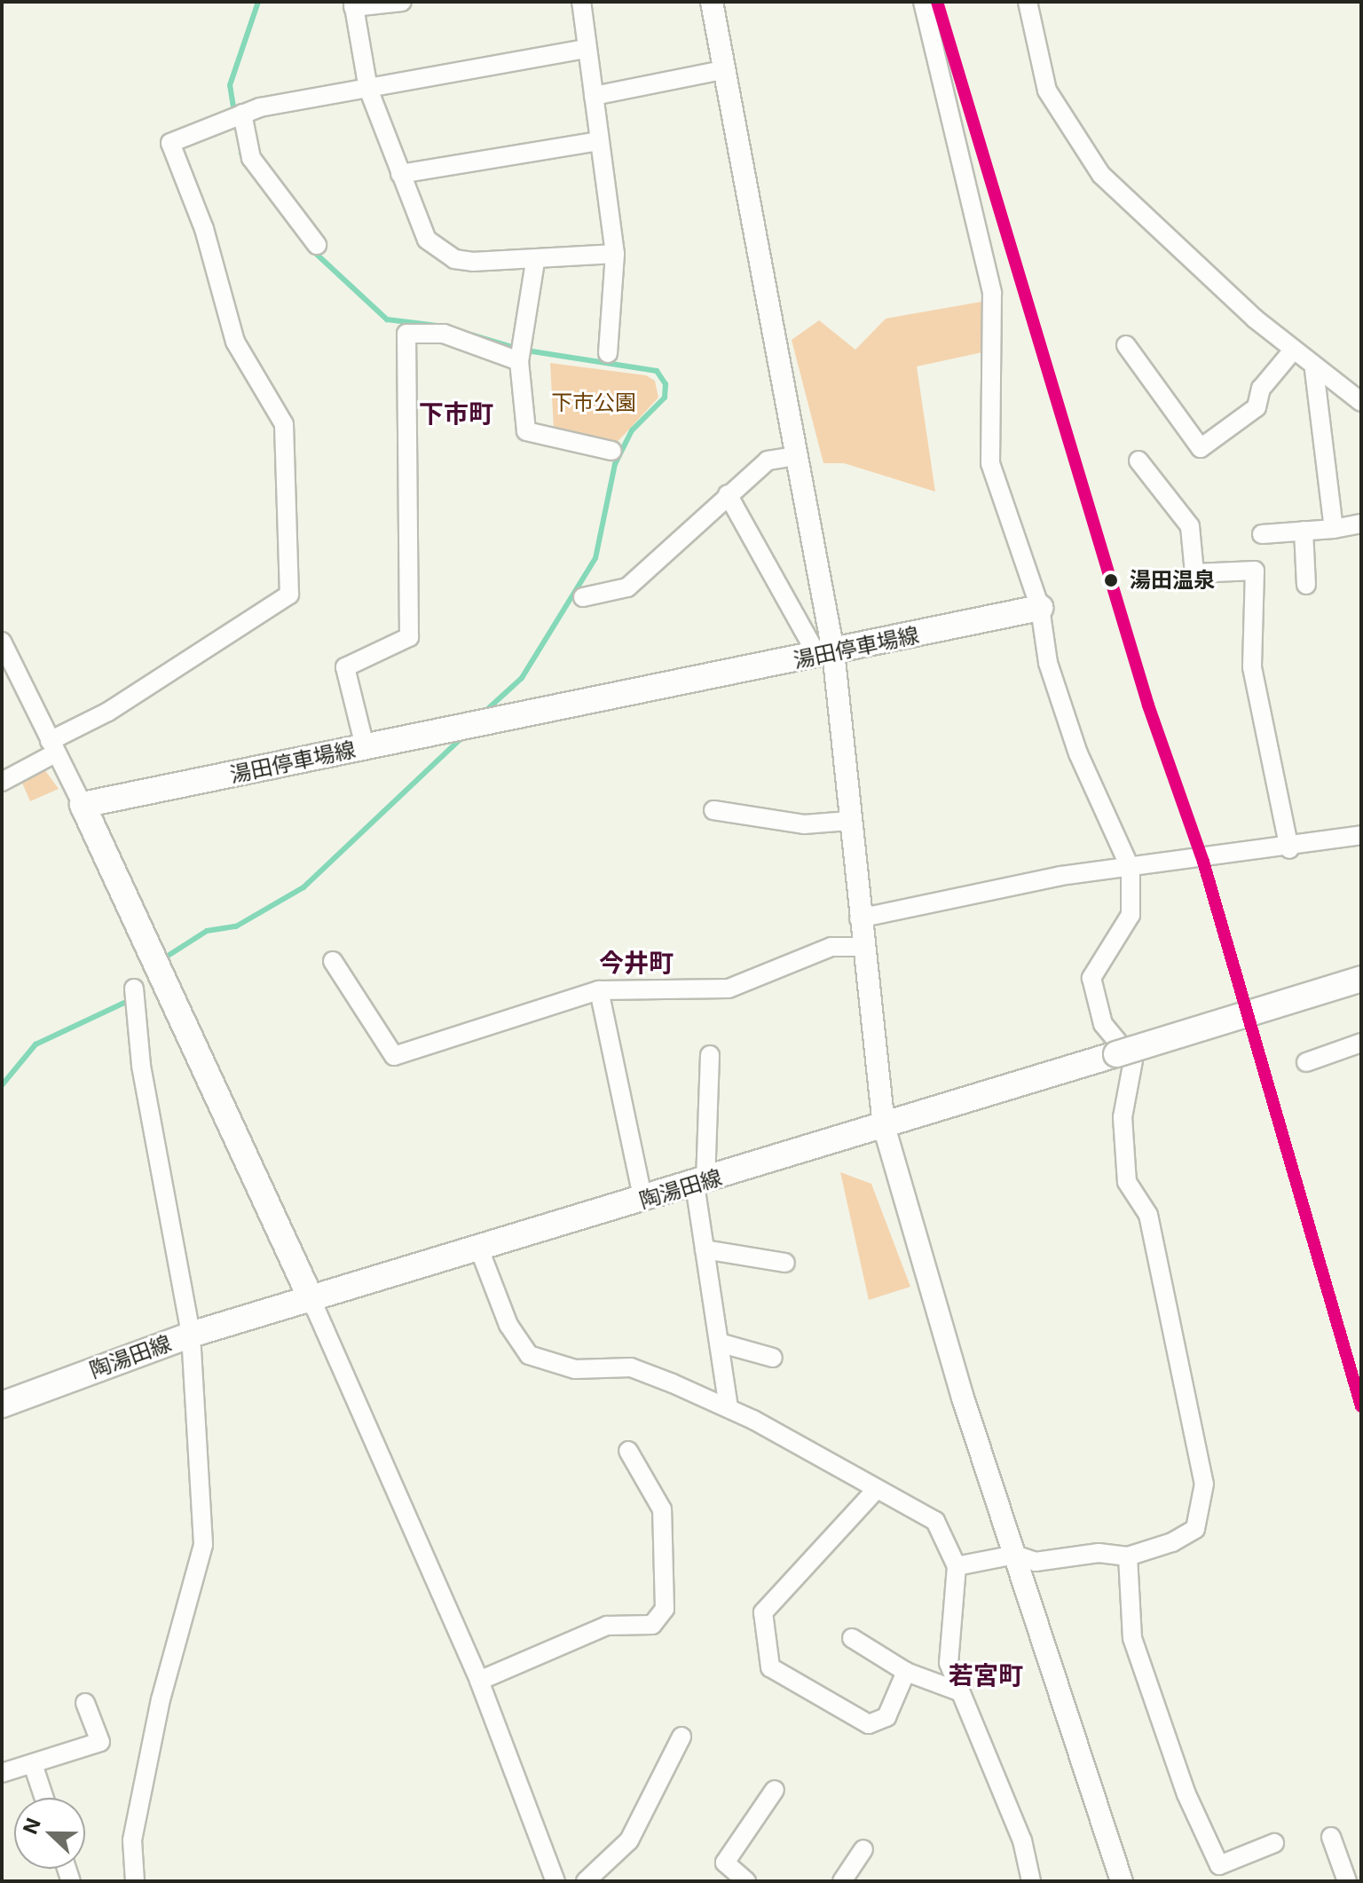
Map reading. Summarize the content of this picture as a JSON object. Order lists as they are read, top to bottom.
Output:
{
  "streets": {
    "main road": ["湯田停車場線", "陶湯田線"]
  },
  "districts": ["下市町", "今井町", "若宮町"],
  "parks": ["下市公園"],
  "places": ["湯田温泉"],
  "north": "left"
}
